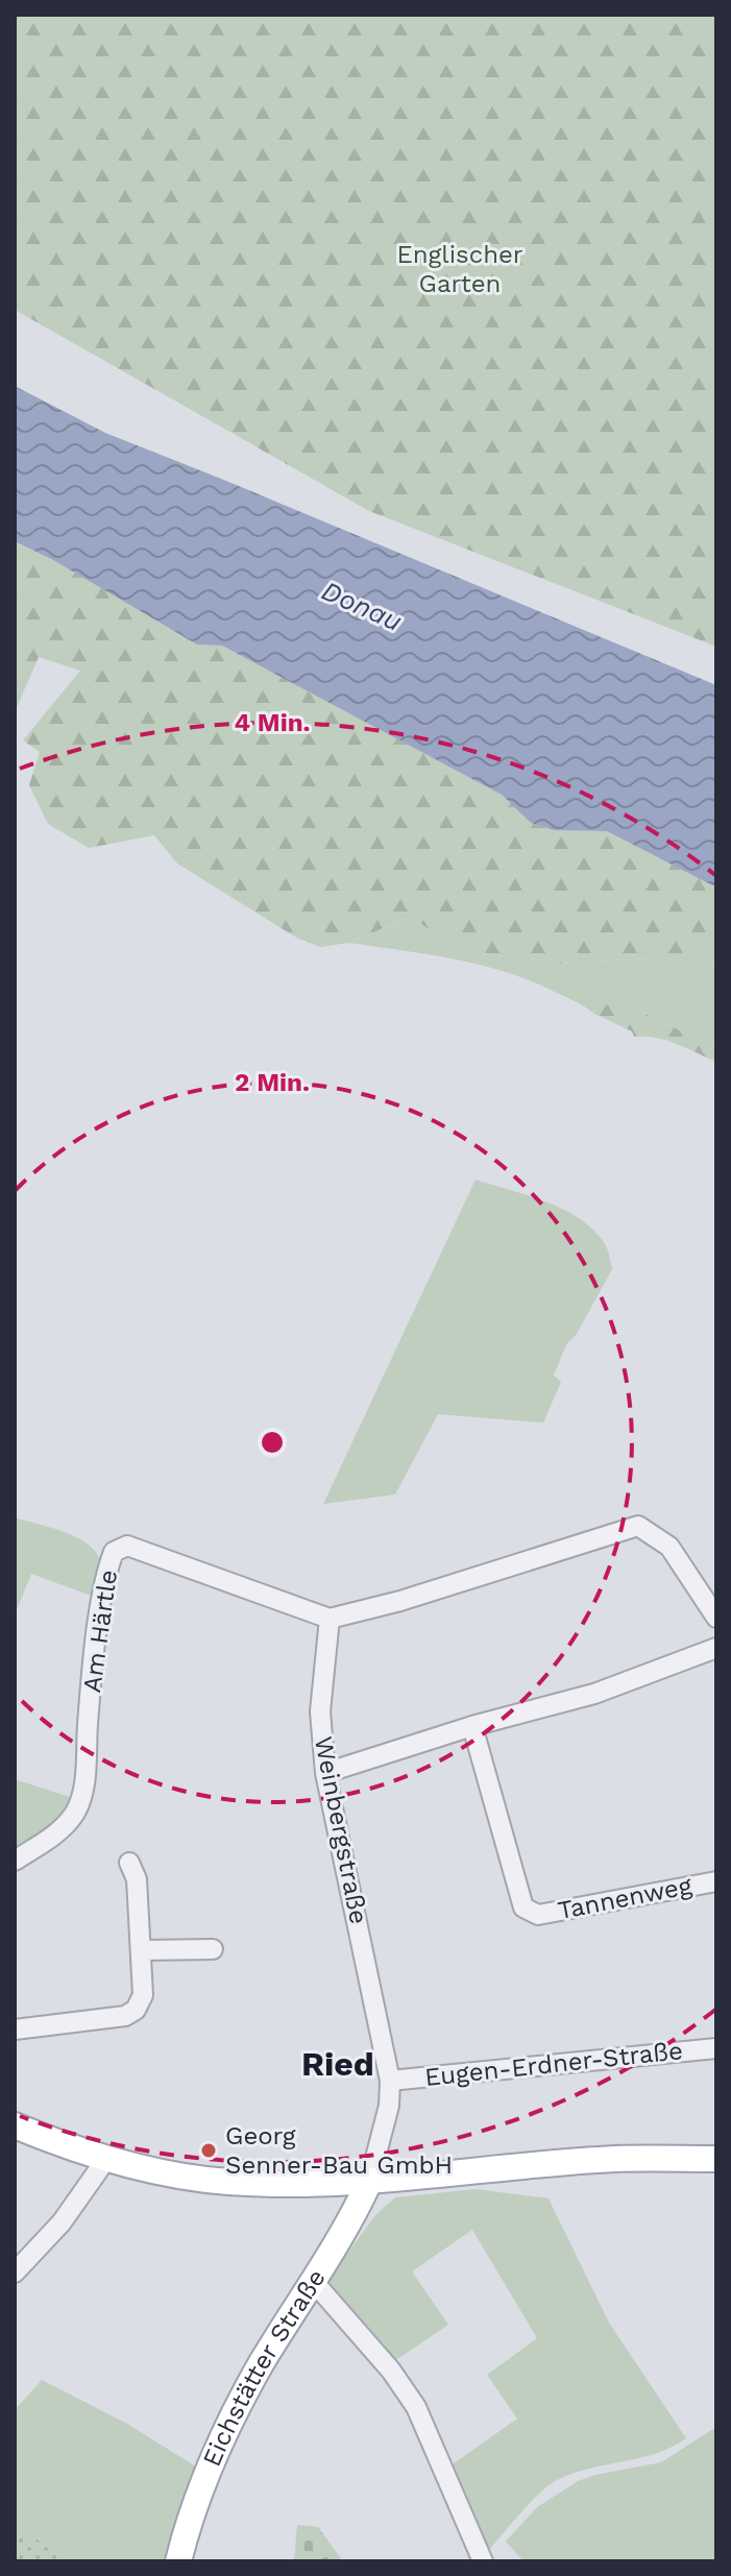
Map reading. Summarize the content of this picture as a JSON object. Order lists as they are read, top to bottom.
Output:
{
  "streets": {
    "main road": ["Eichstätter Straße"],
    "street": [
      "Am Härtle",
      "Weinbergstraße",
      "Tannenweg",
      "Eugen-Erdner-Straße"
    ]
  },
  "crossings": [
    ["Am Härtle", "Weinbergstraße"],
    ["Weinbergstraße", "Eugen-Erdner-Straße"],
    ["Weinbergstraße", "Eichstätter Straße"]
  ],
  "districts": ["Ried"],
  "water": ["Donau"],
  "parks": ["Englischer Garten"],
  "places": ["Georg Senner-Bau GmbH"],
  "rings": ["4 Min.", "2 Min."]
}
